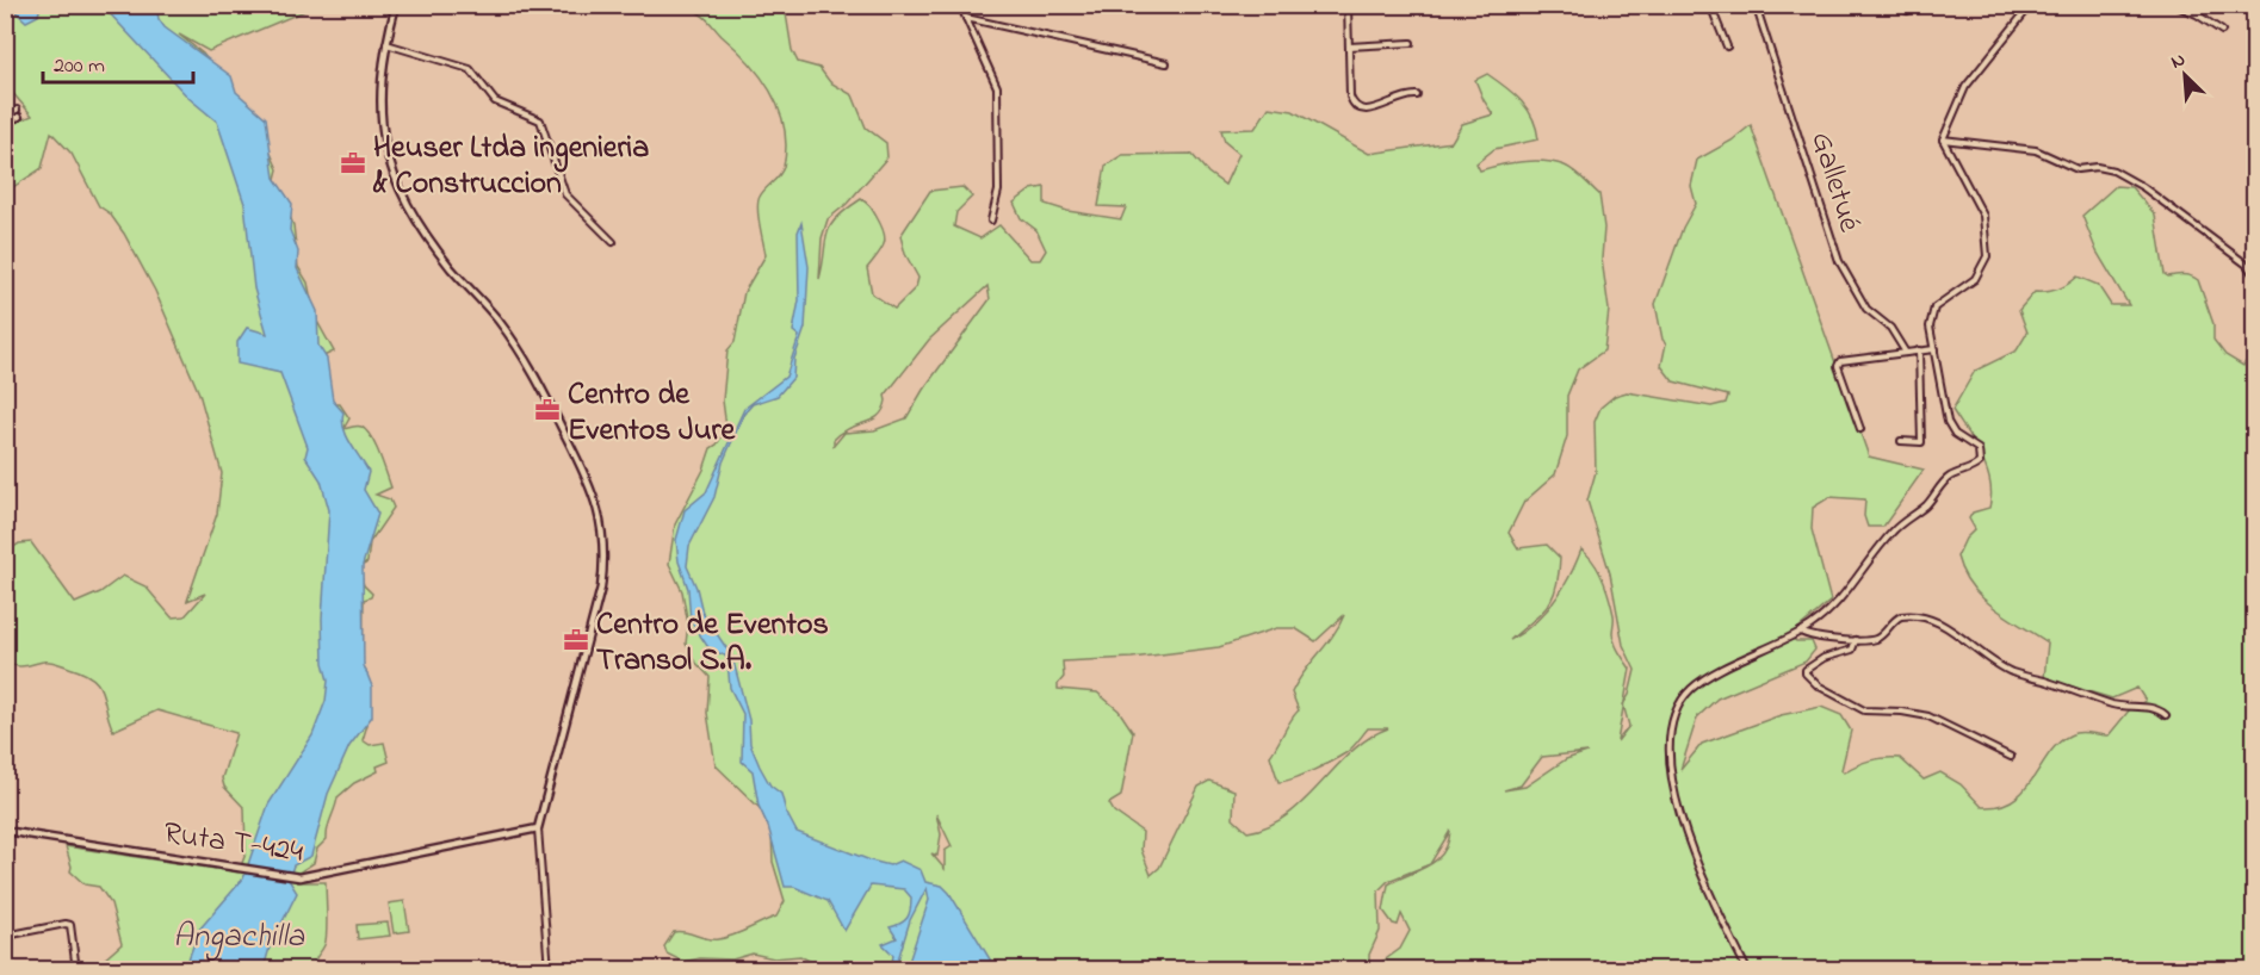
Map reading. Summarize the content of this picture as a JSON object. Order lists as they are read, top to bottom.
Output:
{
  "streets": {
    "street": ["Galletué", "Ruta T-424"]
  },
  "water": ["Angachilla"],
  "places": {
    "office": ["Heuser Ltda ingenieria & Construccion", "Centro de Eventos Jure", "Centro de Eventos Transol S.A."]
  },
  "scale_bar": "200 m",
  "north": "top left"
}
